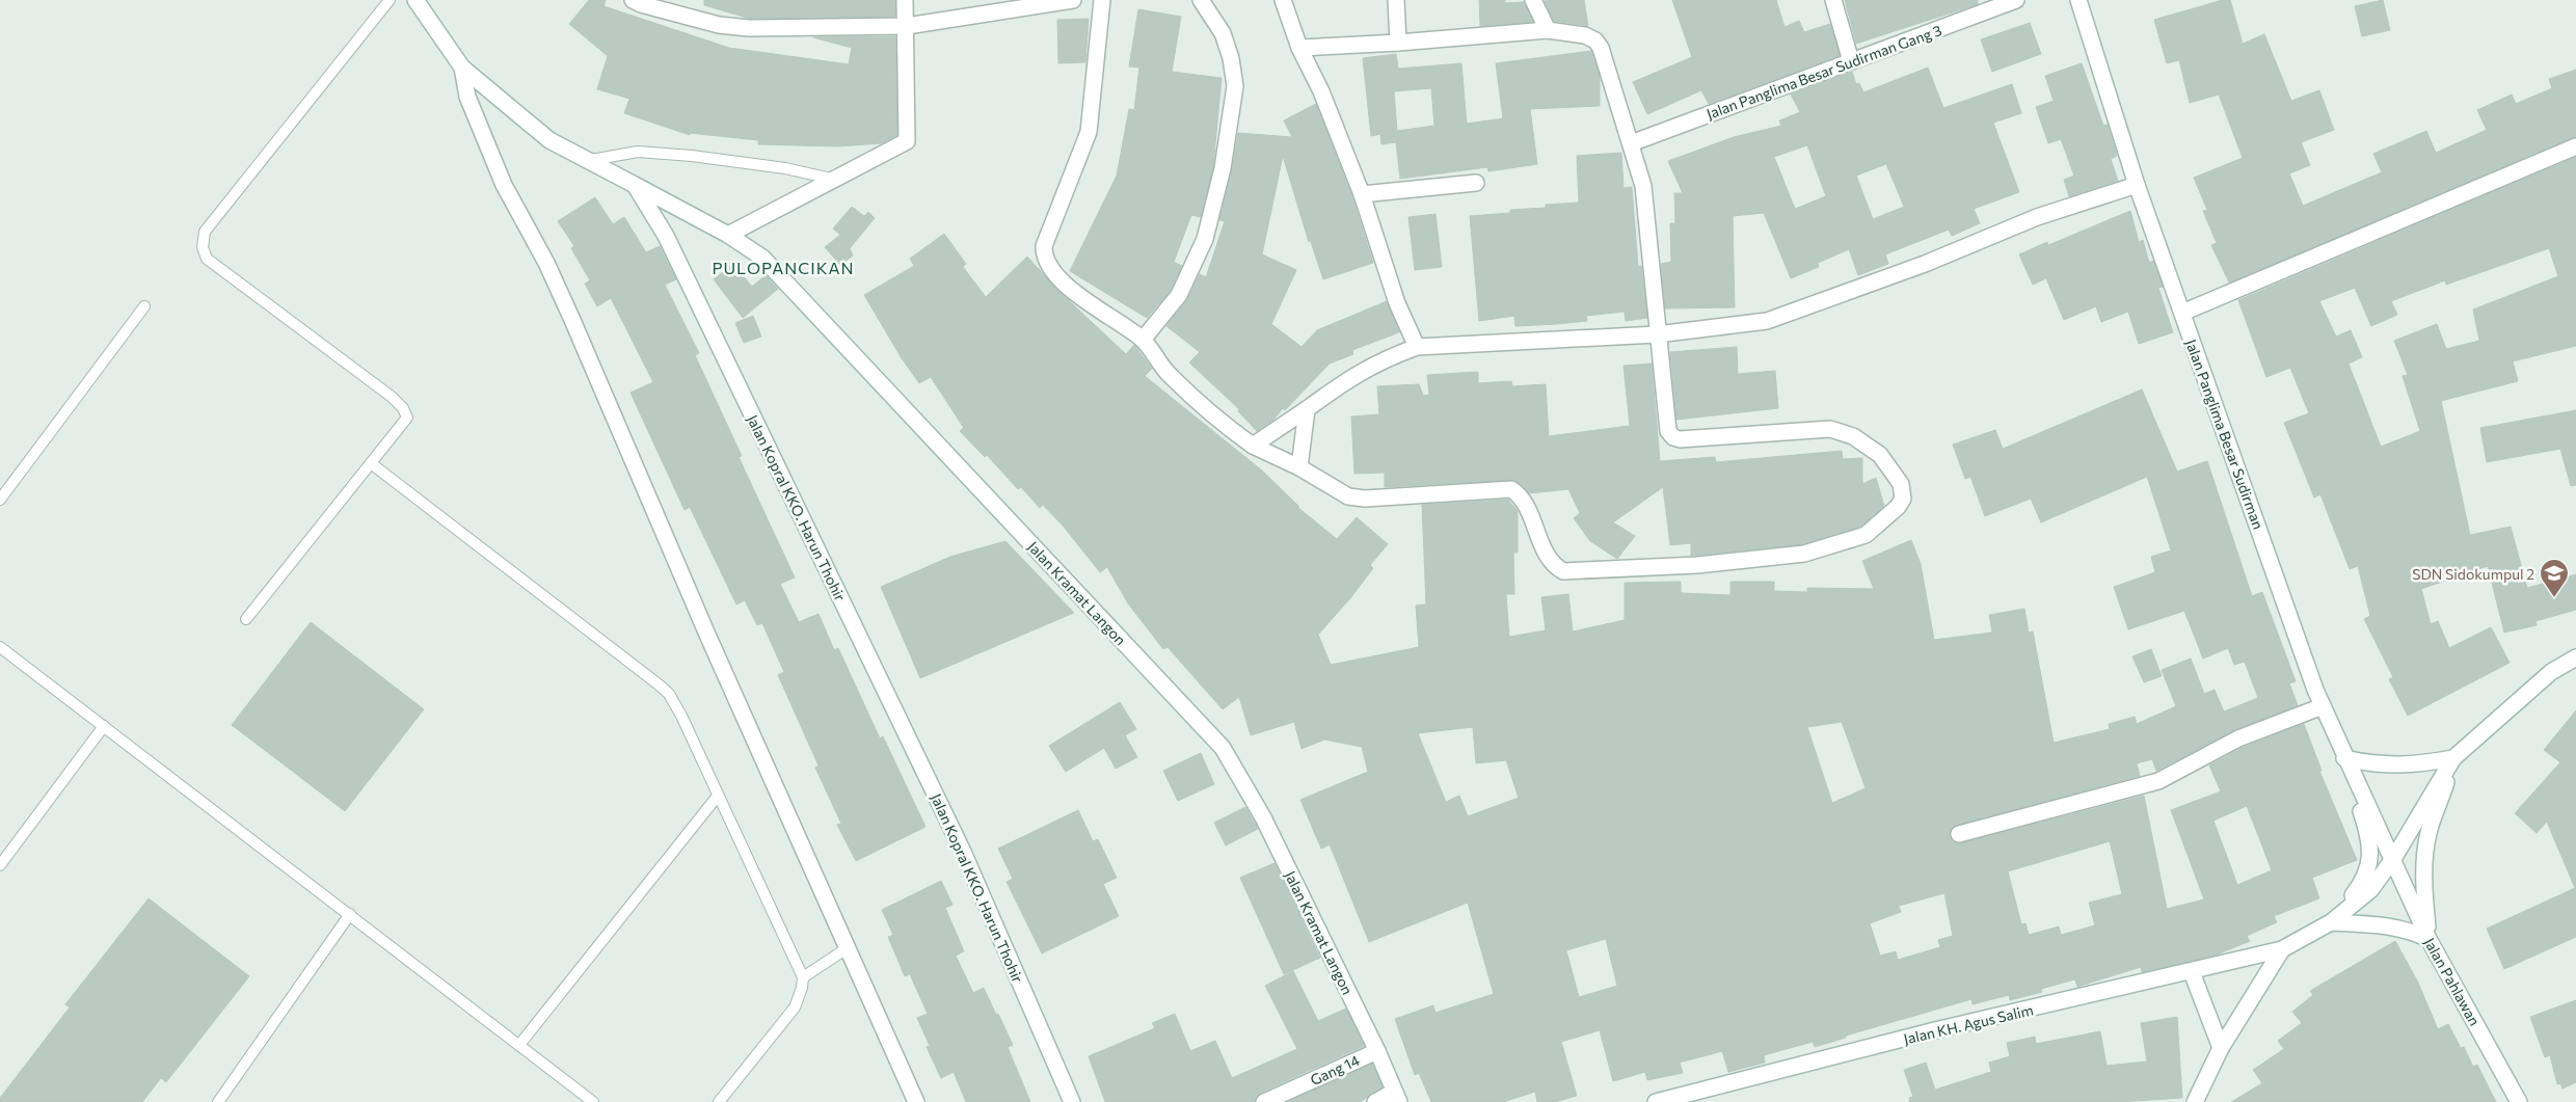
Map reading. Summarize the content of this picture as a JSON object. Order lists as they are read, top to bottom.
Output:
{
  "streets": {
    "street": [
      "Jalan Panglima Besar Sudirman Gang 3",
      "Jalan Panglima Besar Sudirman",
      "Jalan Kopral KKO. Harun Thohir",
      "Jalan Kramat Langon",
      "Jalan Pahlawan",
      "Jalan KH. Agus Salim",
      "Gang 14"
    ]
  },
  "crossings": [
    ["Jalan Panglima Besar Sudirman", "Jalan Pahlawan"],
    ["Jalan Kopral KKO. Harun Thohir", "Jalan Kramat Langon"],
    ["Jalan Kramat Langon", "Gang 14"]
  ],
  "districts": ["PULOPANCIKAN"],
  "places": {
    "school or university": ["SDN Sidokumpul 2"]
  }
}
